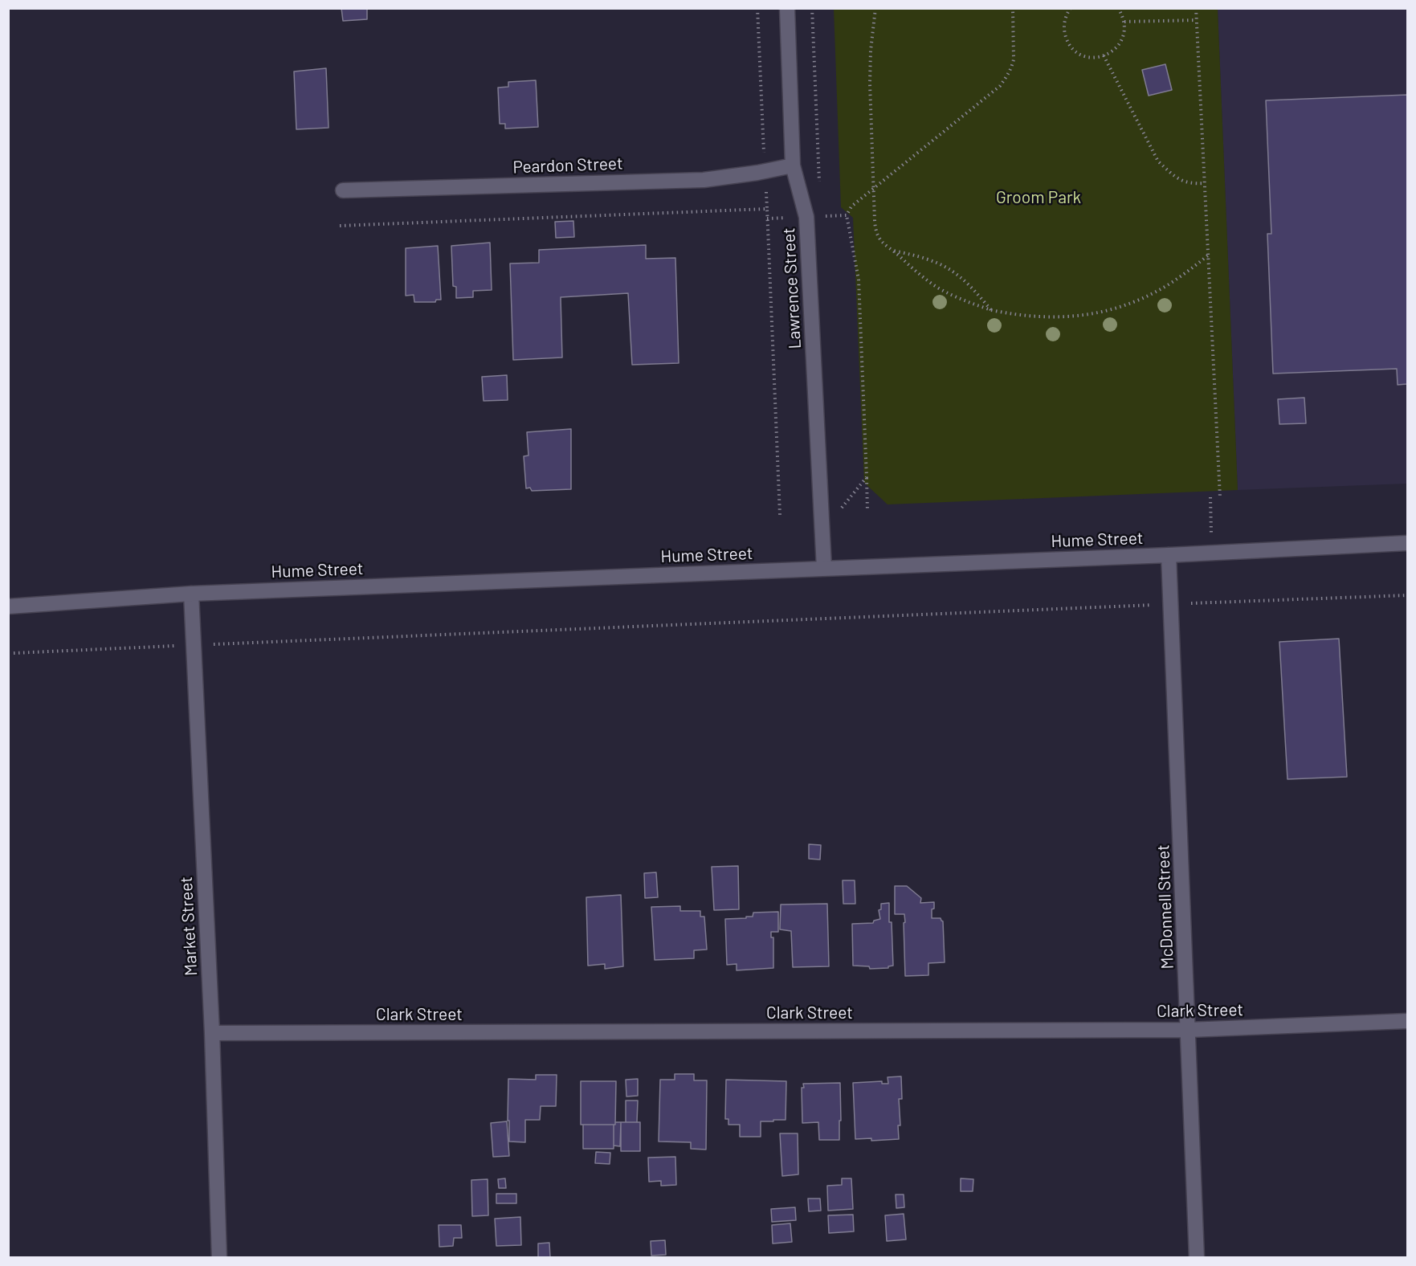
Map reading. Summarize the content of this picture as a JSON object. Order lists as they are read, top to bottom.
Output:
{
  "streets": {
    "street": [
      "Peardon Street",
      "Lawrence Street",
      "Hume Street",
      "McDonnell Street",
      "Market Street",
      "Clark Street"
    ]
  },
  "crossings": [
    ["Peardon Street", "Lawrence Street"],
    ["Lawrence Street", "Hume Street"],
    ["Hume Street", "McDonnell Street"],
    ["Hume Street", "Market Street"],
    ["McDonnell Street", "Clark Street"],
    ["Market Street", "Clark Street"]
  ],
  "parks": ["Groom Park"]
}
